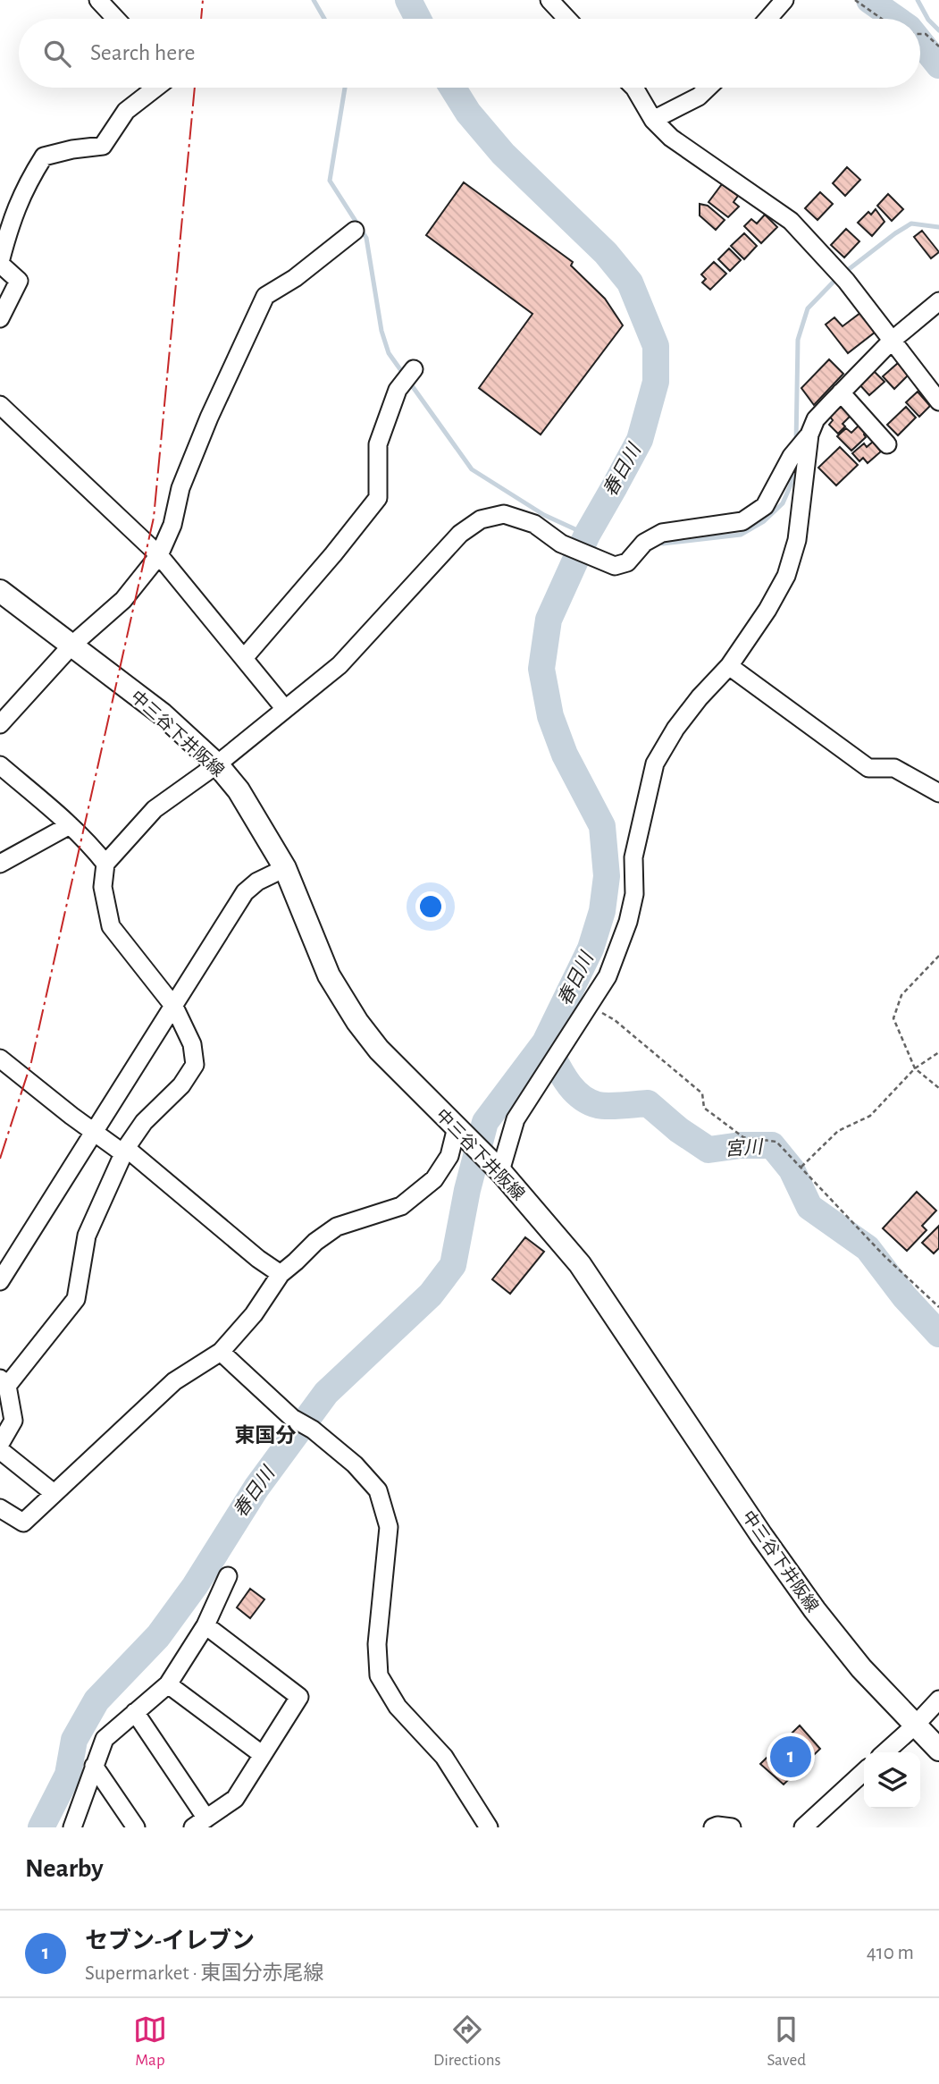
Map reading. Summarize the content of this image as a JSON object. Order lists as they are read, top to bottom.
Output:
{
  "streets": {
    "main road": ["中三谷下井阪線"]
  },
  "districts": ["東国分"],
  "water": ["春日川", "宮川"],
  "page": {
    "search": "Search here",
    "pins": "1",
    "heading": "Nearby",
    "list": [
      {
        "mark": "1",
        "name": "セブン-イレブン",
        "note": "Supermarket · 東国分赤尾線",
        "value": "410 m"
      }
    ],
    "nav": ["Map", "Directions", "Saved"]
  }
}
